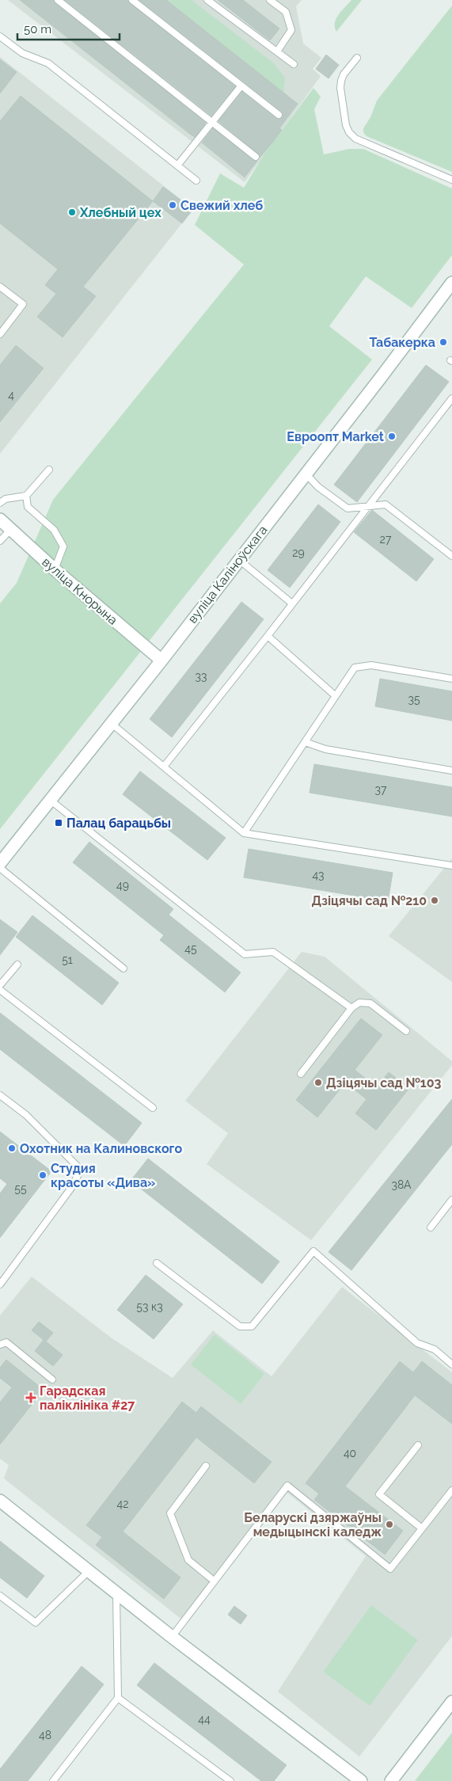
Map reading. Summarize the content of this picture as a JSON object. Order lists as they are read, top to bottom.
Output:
{
  "streets": {
    "main road": ["вуліца Каліноўскага", "вуліца Кнорына"]
  },
  "crossings": [
    ["вуліца Каліноўскага", "вуліца Кнорына"]
  ],
  "places": {
    "other": [
      "Свежий хлеб",
      "Хлебный цех",
      "Табакерка",
      "Евроопт Market",
      "Дзіцячы сад №210",
      "Дзіцячы сад №103",
      "Охотник на Калиновского",
      "Студия красоты «Дива»",
      "Беларускі дзяржаўны медыцынскі каледж"
    ],
    "transit": ["Палац барацьбы"],
    "health": ["Гарадская паліклініка #27"]
  },
  "house_numbers": [
    "4",
    "27",
    "29",
    "33",
    "35",
    "37",
    "43",
    "49",
    "45",
    "51",
    "38А",
    "55",
    "53 к3",
    "40",
    "42",
    "44",
    "48"
  ],
  "scale_bar": "50 m"
}
